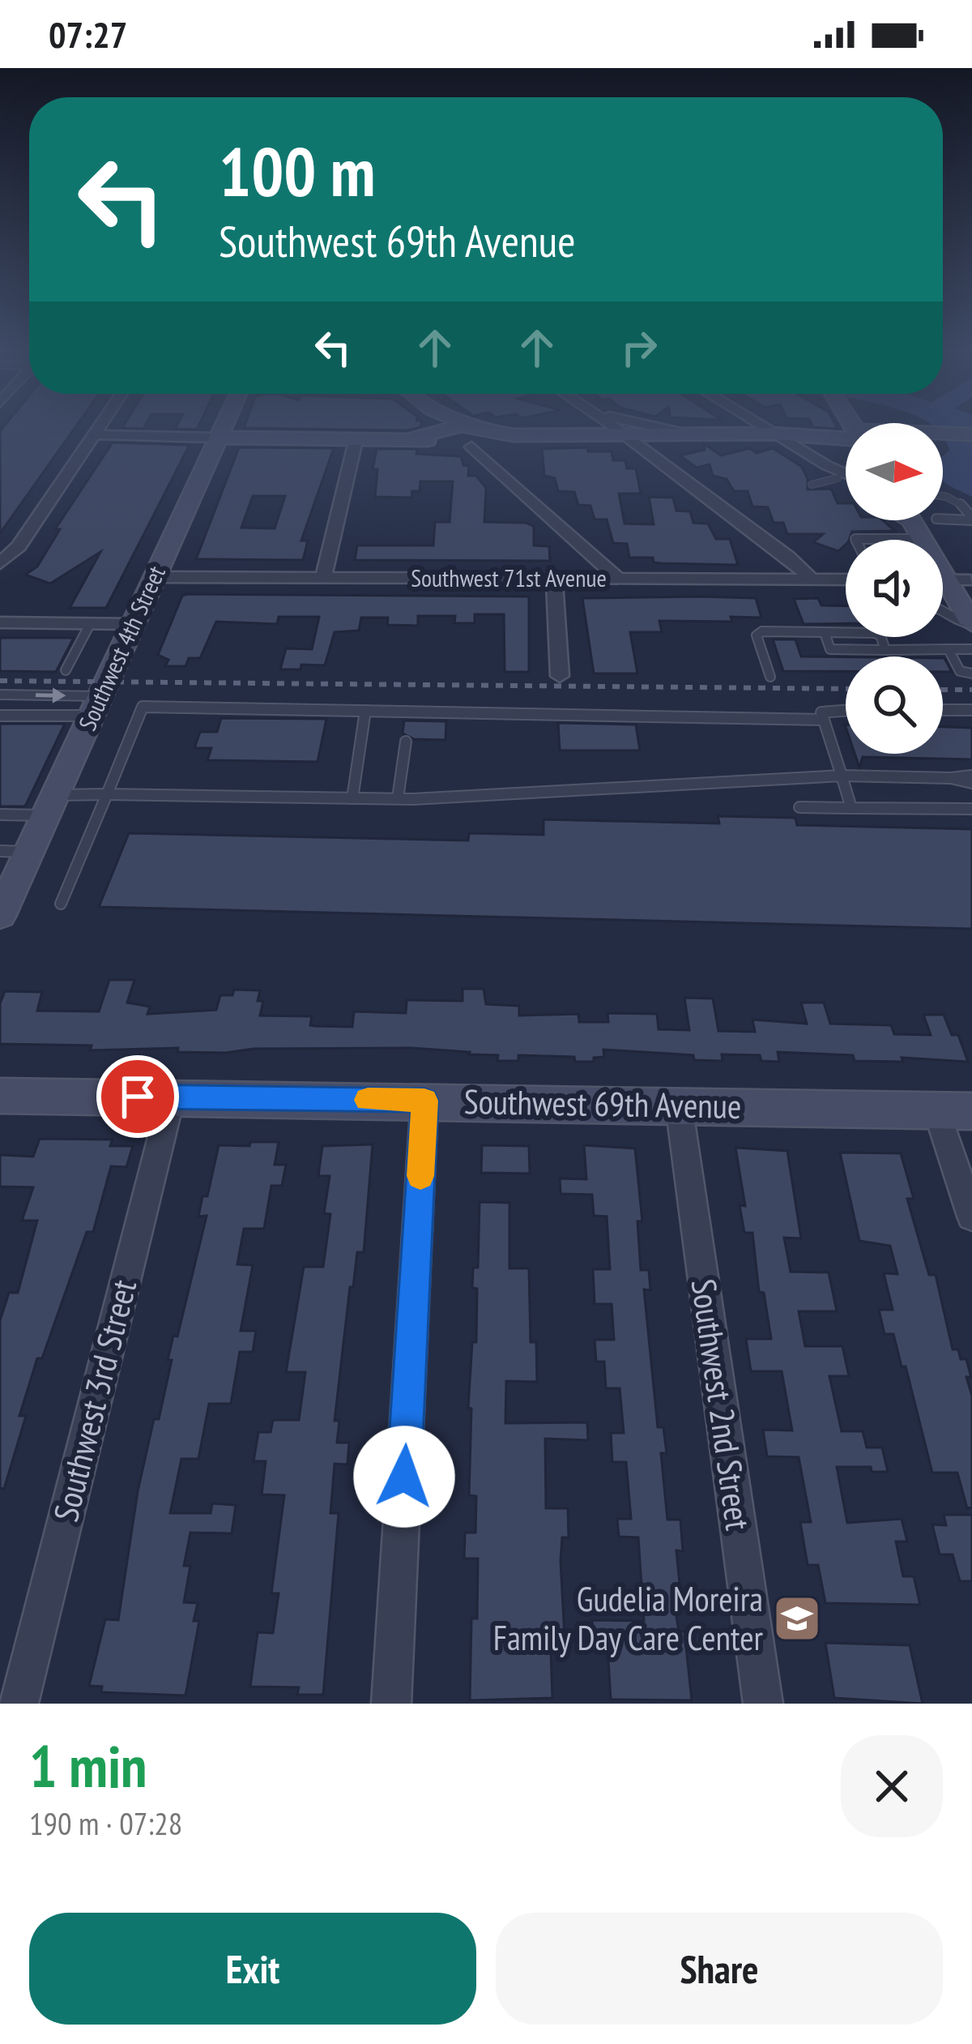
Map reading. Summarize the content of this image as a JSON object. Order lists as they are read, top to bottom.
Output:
{
  "streets": {
    "street": [
      "Southwest 71st Avenue",
      "Southwest 4th Street",
      "Southwest 69th Avenue",
      "Southwest 3rd Street",
      "Southwest 2nd Street"
    ]
  },
  "crossings": [
    ["Southwest 71st Avenue", "Southwest 4th Street"],
    ["Southwest 69th Avenue", "Southwest 3rd Street"],
    ["Southwest 69th Avenue", "Southwest 2nd Street"]
  ],
  "places": {
    "school or university": ["Gudelia Moreira Family Day Care Center"]
  },
  "north": "right",
  "page": {
    "status": "07:27",
    "turn": ["100 m", "Southwest 69th Avenue"],
    "heading": ["1 min", "190 m · 07:28"],
    "buttons": ["Exit", "Share"]
  }
}
